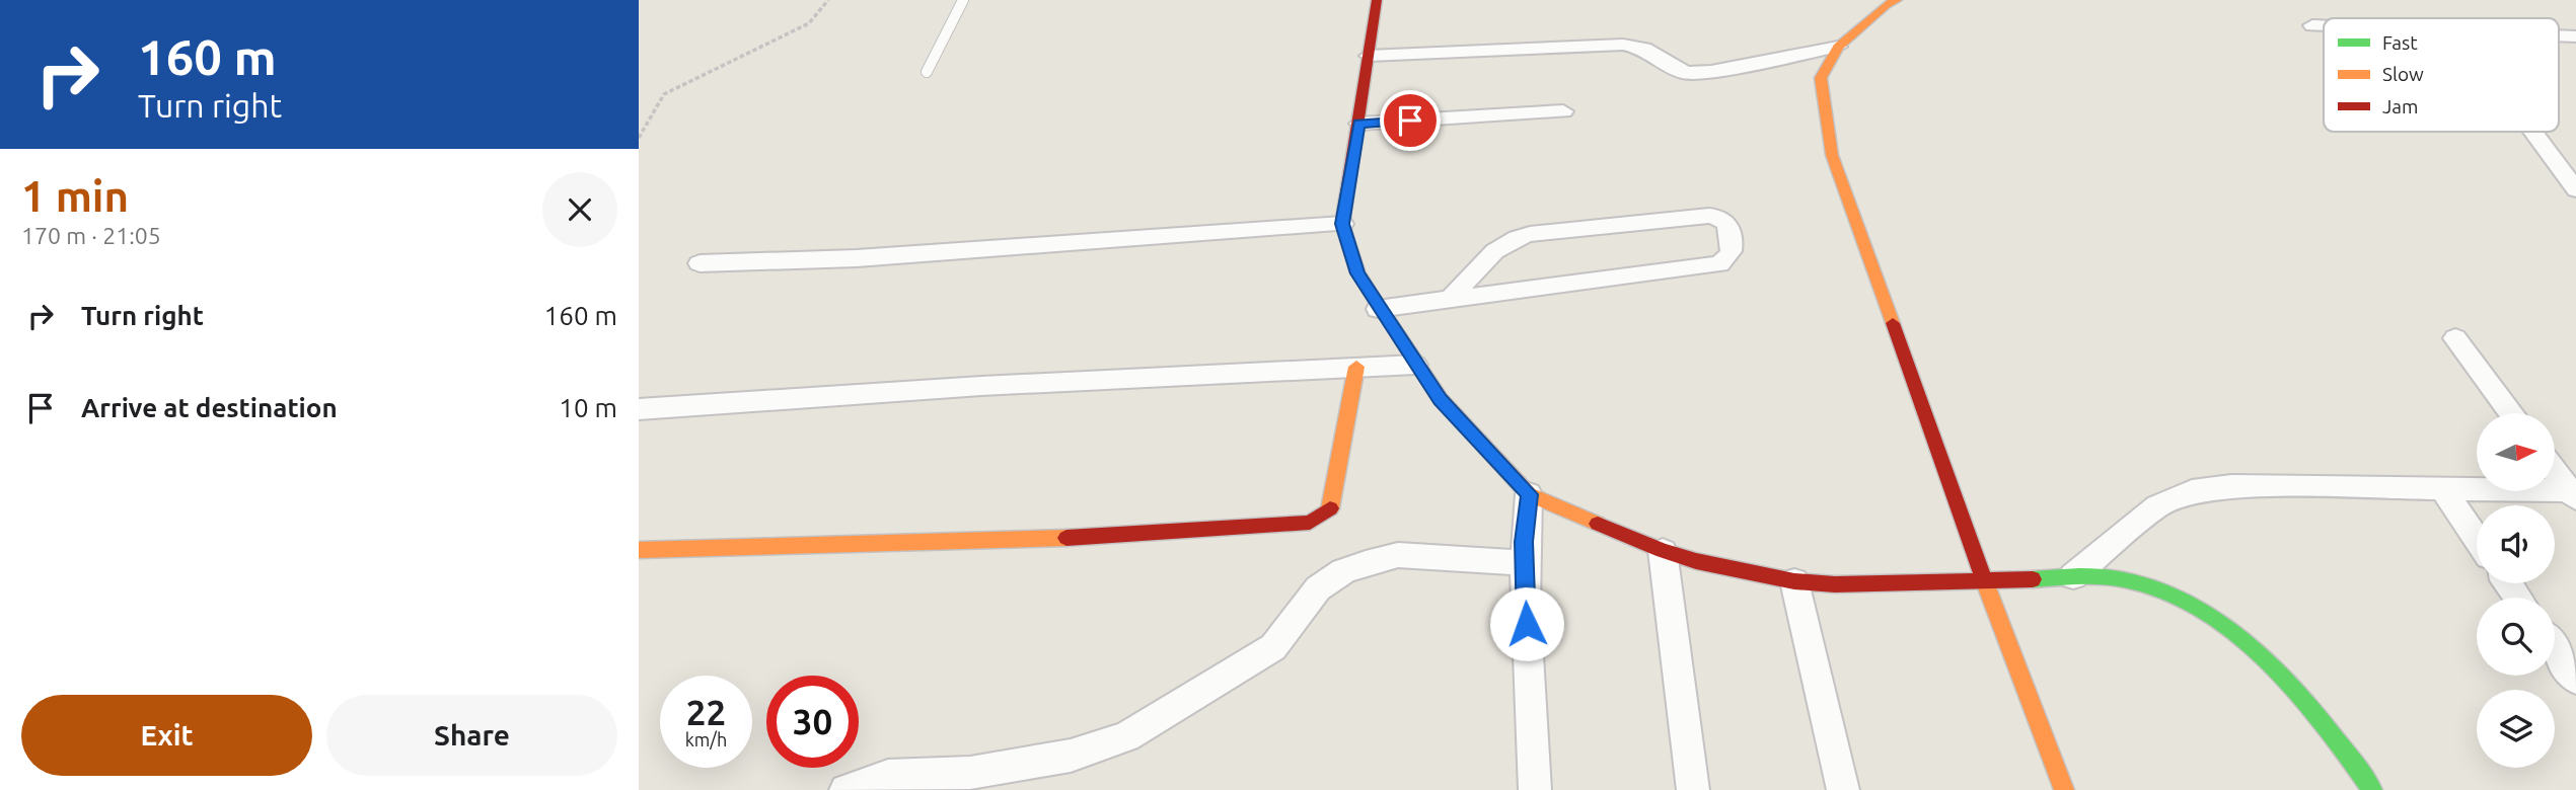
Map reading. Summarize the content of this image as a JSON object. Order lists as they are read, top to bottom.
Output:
{
  "legend": ["Fast", "Slow", "Jam"],
  "north": "right",
  "page": {
    "turn": ["160 m", "Turn right"],
    "heading": ["1 min", "170 m · 21:05"],
    "list": [
      {
        "name": "Turn right",
        "value": "160 m"
      },
      {
        "name": "Arrive at destination",
        "value": "10 m"
      }
    ],
    "speed": "22 km/h",
    "limit": "30",
    "buttons": ["Exit", "Share"]
  }
}
